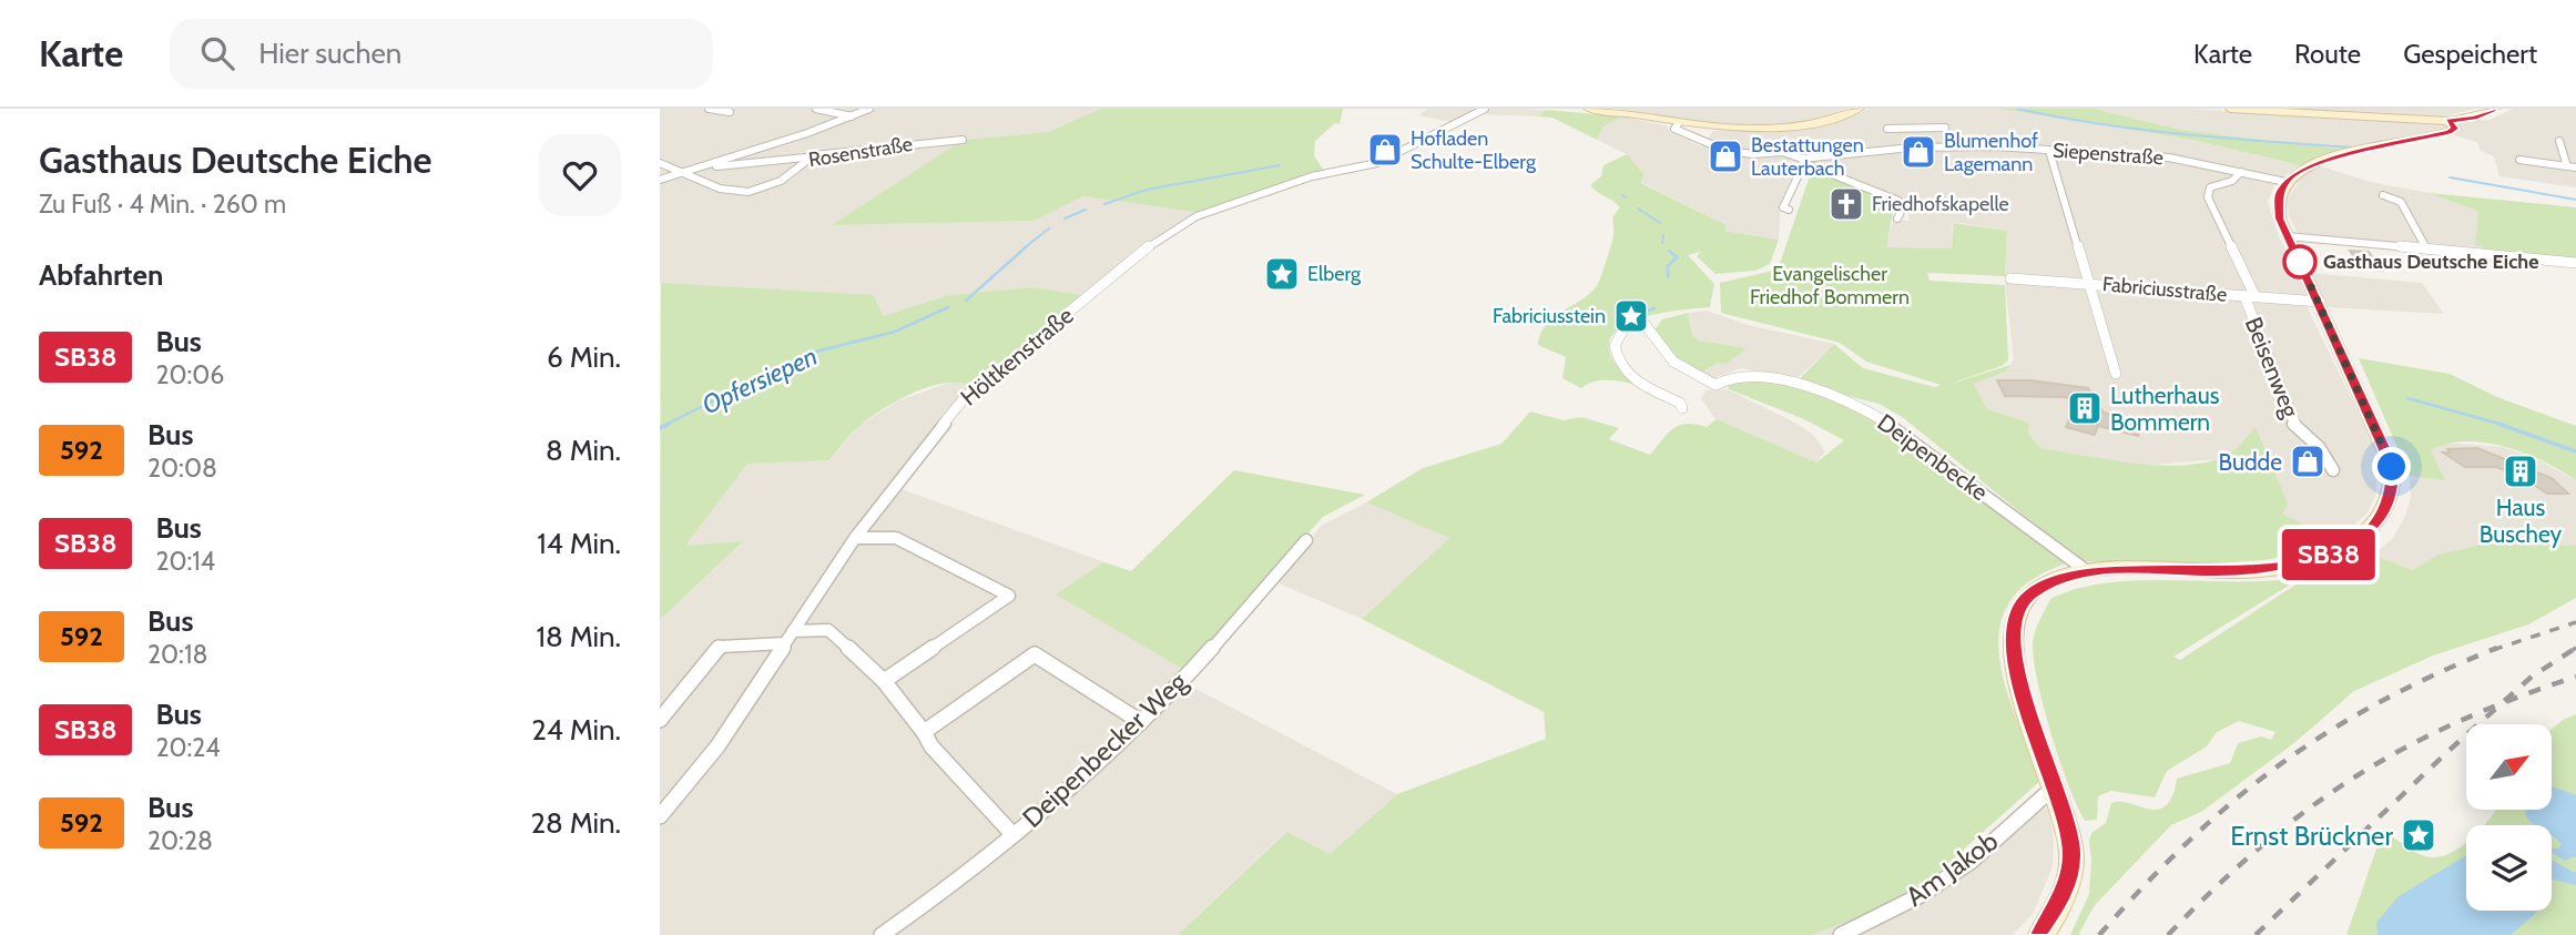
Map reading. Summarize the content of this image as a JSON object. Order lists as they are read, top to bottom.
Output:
{
  "streets": {
    "street": [
      "Rosenstraße",
      "Siepenstraße",
      "Fabriciusstraße",
      "Höltkenstraße",
      "Beisenweg",
      "Deipenbecke",
      "Deipenbecker Weg",
      "Am Jakob"
    ]
  },
  "crossings": [
    ["Siepenstraße", "Beisenweg"],
    ["Fabriciusstraße", "Beisenweg"]
  ],
  "water": ["Opfersiepen"],
  "parks": ["Evangelischer Friedhof Bommern"],
  "places": {
    "shop": [
      "Hofladen Schulte-Elberg",
      "Blumenhof Lagemann",
      "Bestattungen Lauterbach",
      "Budde"
    ],
    "church": ["Friedhofskapelle"],
    "other": ["Gasthaus Deutsche Eiche"],
    "place": ["Elberg", "Fabriciusstein", "Ernst Brückner"],
    "building": ["Lutherhaus Bommern", "Haus Buschey"]
  },
  "lines": ["bus line SB38"],
  "north": "top right",
  "page": {
    "header": "Karte",
    "search": "Hier suchen",
    "nav": ["Karte", "Route", "Gespeichert"],
    "heading": [
      ["Gasthaus Deutsche Eiche", "Zu Fuß · 4 Min. · 260 m"],
      "Abfahrten"
    ],
    "on_map": "SB38",
    "list": [
      {
        "mark": "SB38",
        "name": "Bus",
        "note": "20:06",
        "value": "6 Min."
      },
      {
        "mark": "592",
        "name": "Bus",
        "note": "20:08",
        "value": "8 Min."
      },
      {
        "mark": "SB38",
        "name": "Bus",
        "note": "20:14",
        "value": "14 Min."
      },
      {
        "mark": "592",
        "name": "Bus",
        "note": "20:18",
        "value": "18 Min."
      },
      {
        "mark": "SB38",
        "name": "Bus",
        "note": "20:24",
        "value": "24 Min."
      },
      {
        "mark": "592",
        "name": "Bus",
        "note": "20:28",
        "value": "28 Min."
      }
    ]
  }
}
